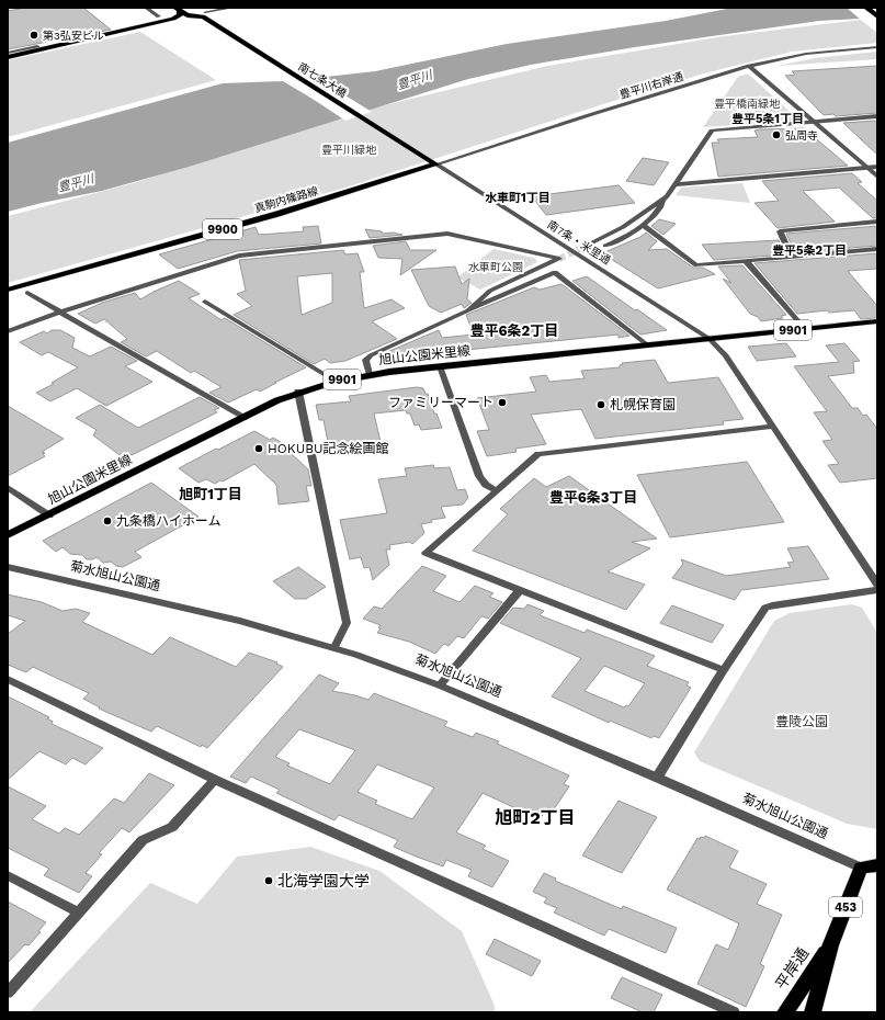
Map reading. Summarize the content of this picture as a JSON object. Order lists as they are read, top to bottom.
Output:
{
  "streets": {
    "highway": ["453", "平岸通"],
    "main road": [
      "南七条大橋",
      "真駒内篠路線",
      "9900",
      "9901",
      "旭山公園米里線"
    ],
    "street": ["豊平川右岸通", "南7条・米里通", "菊水旭山公園通"]
  },
  "crossings": [
    ["南七条大橋", "豊平川右岸通"],
    ["南七条大橋", "真駒内篠路線"],
    ["南七条大橋", "南7条・米里通"],
    ["豊平川右岸通", "真駒内篠路線"],
    ["豊平川右岸通", "南7条・米里通"],
    ["真駒内篠路線", "南7条・米里通"],
    ["南7条・米里通", "旭山公園米里線"],
    ["菊水旭山公園通", "平岸通"]
  ],
  "districts": [
    "豊平5条1丁目",
    "水車町1丁目",
    "豊平5条2丁目",
    "豊平6条2丁目",
    "旭町1丁目",
    "豊平6条3丁目",
    "旭町2丁目"
  ],
  "water": ["豊平川"],
  "parks": [
    "豊平橋南緑地",
    "豊平川緑地",
    "水車町公園",
    "豊陵公園"
  ],
  "places": [
    "第3弘安ビル",
    "弘周寺",
    "ファミリーマート",
    "札幌保育園",
    "HOKUBU記念絵画館",
    "九条橋ハイホーム",
    "北海学園大学"
  ]
}
